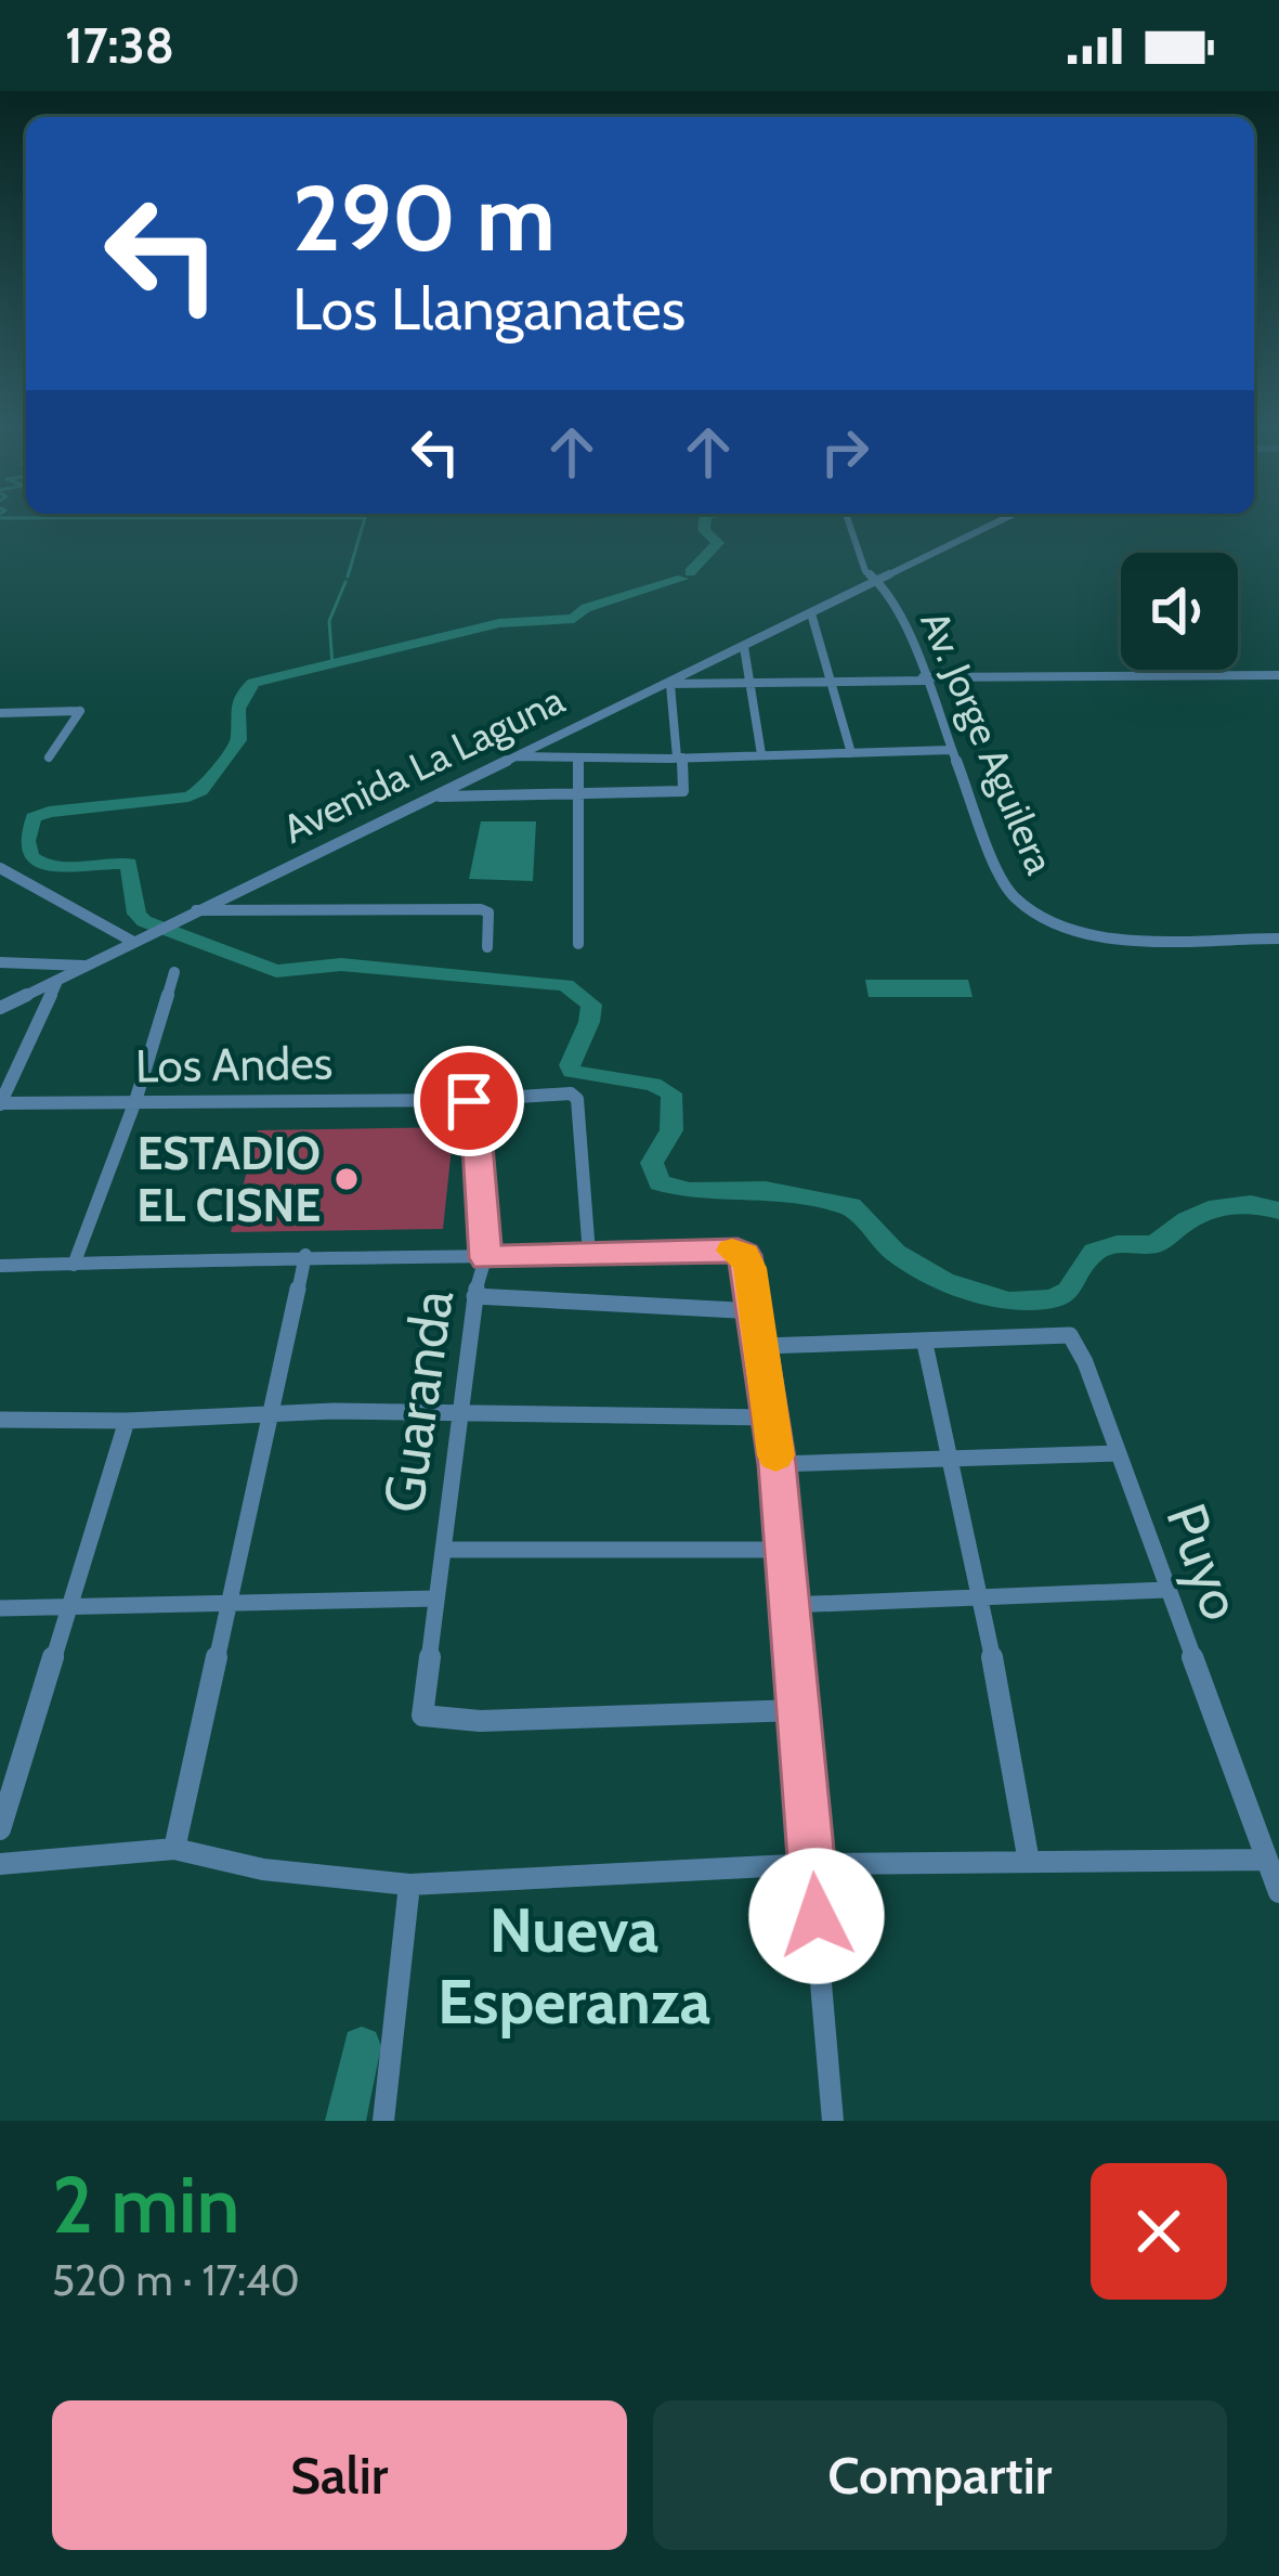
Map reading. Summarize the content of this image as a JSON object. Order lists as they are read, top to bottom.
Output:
{
  "streets": {
    "street": [
      "Av. Jorge Aguilera",
      "Avenida La Laguna",
      "Los Andes",
      "Guaranda",
      "Puyo"
    ]
  },
  "crossings": [
    ["Av. Jorge Aguilera", "Avenida La Laguna"],
    ["Los Andes", "Guaranda"]
  ],
  "districts": ["Nueva Esperanza"],
  "places": ["ESTADIO EL CISNE"],
  "page": {
    "status": "17:38",
    "turn": ["290 m", "Los Llanganates"],
    "heading": ["2 min", "520 m · 17:40"],
    "buttons": ["Salir", "Compartir"]
  }
}
